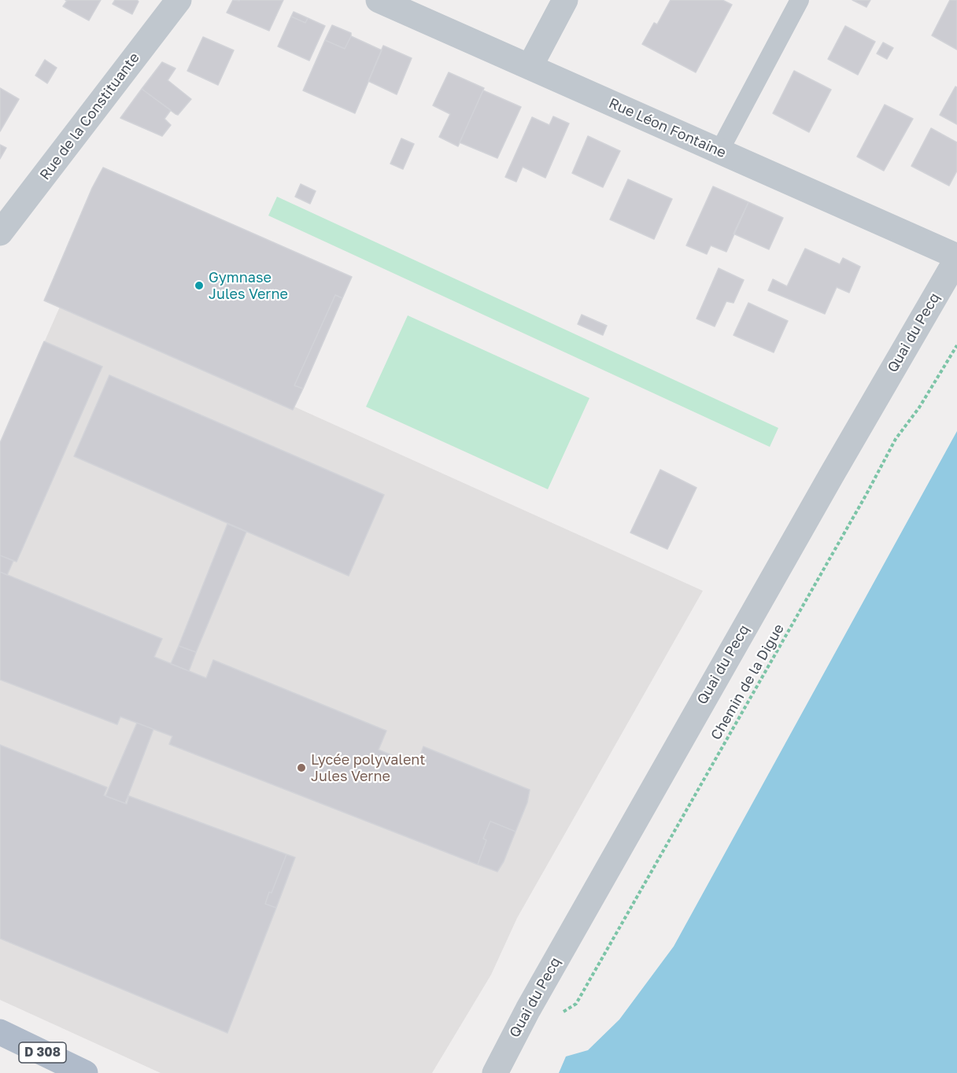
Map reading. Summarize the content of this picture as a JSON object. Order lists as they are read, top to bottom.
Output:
{
  "streets": {
    "main road": ["D 308"],
    "street": ["Rue de la Constituante", "Rue Léon Fontaine", "Quai du Pecq"],
    "path": ["Chemin de la Digue"]
  },
  "crossings": [
    ["Rue Léon Fontaine", "Quai du Pecq"]
  ],
  "places": ["Gymnase Jules Verne", "Lycée polyvalent Jules Verne"]
}
